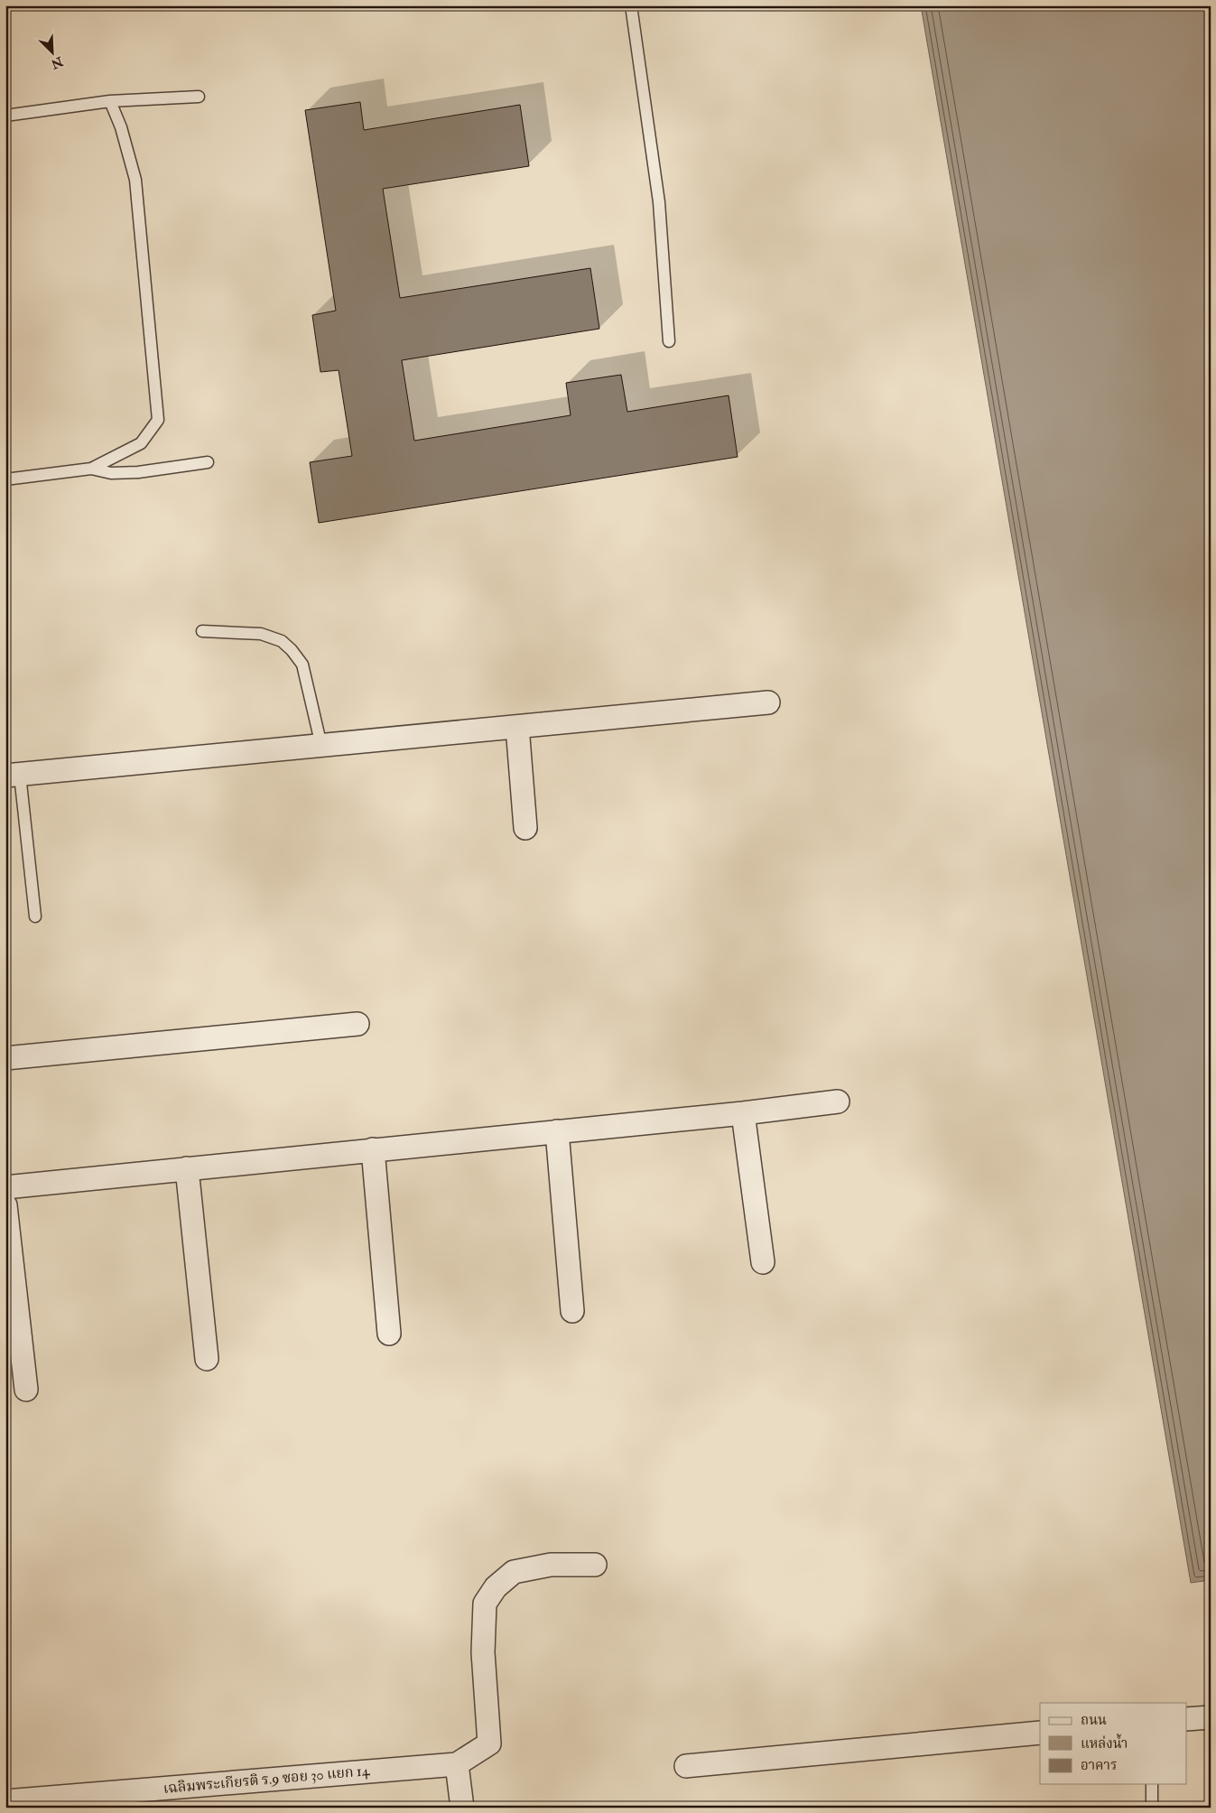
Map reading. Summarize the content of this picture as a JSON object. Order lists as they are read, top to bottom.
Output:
{
  "streets": {
    "street": ["เฉลิมพระเกียรติ ร.9 ซอย 30 แยก 14"]
  },
  "legend": ["ถนน", "แหล่งน้ำ", "อาคาร"],
  "north": "bottom right"
}
